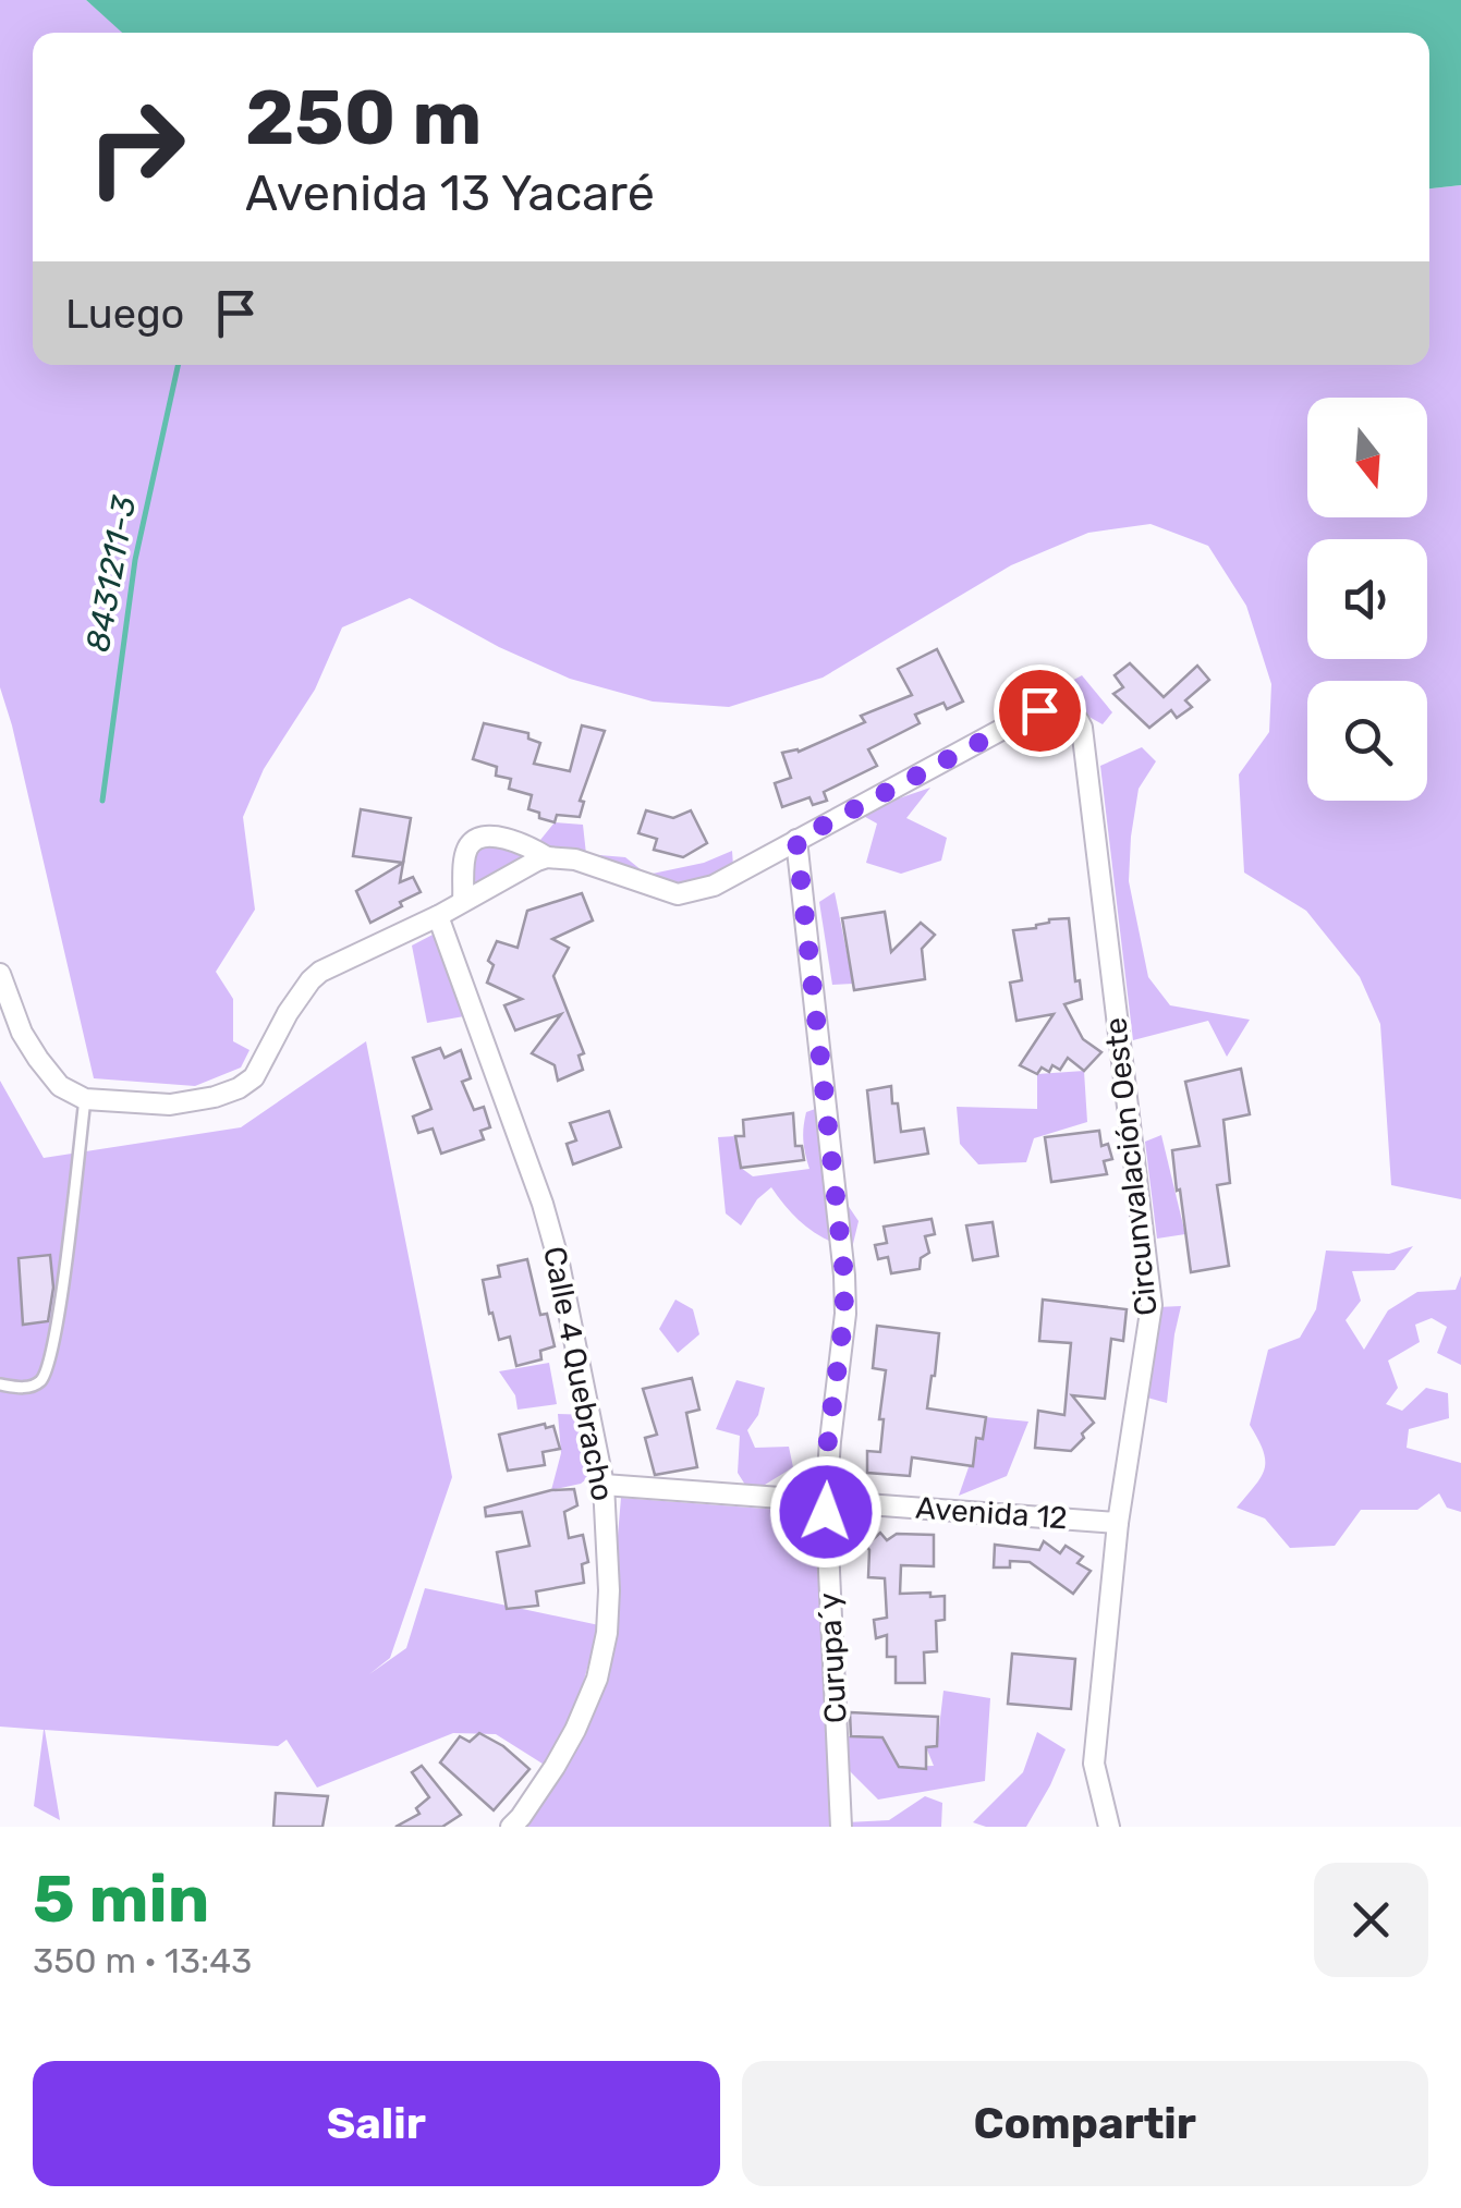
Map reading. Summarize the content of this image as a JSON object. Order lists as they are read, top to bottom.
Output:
{
  "streets": {
    "street": [
      "Circunvalación Oeste",
      "Calle 4 Quebracho",
      "Avenida 12",
      "Curupa´y"
    ]
  },
  "crossings": [
    ["Circunvalación Oeste", "Avenida 12"],
    ["Circunvalación Oeste", "Curupa´y"],
    ["Calle 4 Quebracho", "Avenida 12"],
    ["Avenida 12", "Curupa´y"]
  ],
  "water": ["8431211-3"],
  "north": "bottom",
  "page": {
    "turn": ["250 m", "Avenida 13 Yacaré"],
    "then": "Luego",
    "heading": ["5 min", "350 m · 13:43"],
    "buttons": ["Salir", "Compartir"]
  }
}
